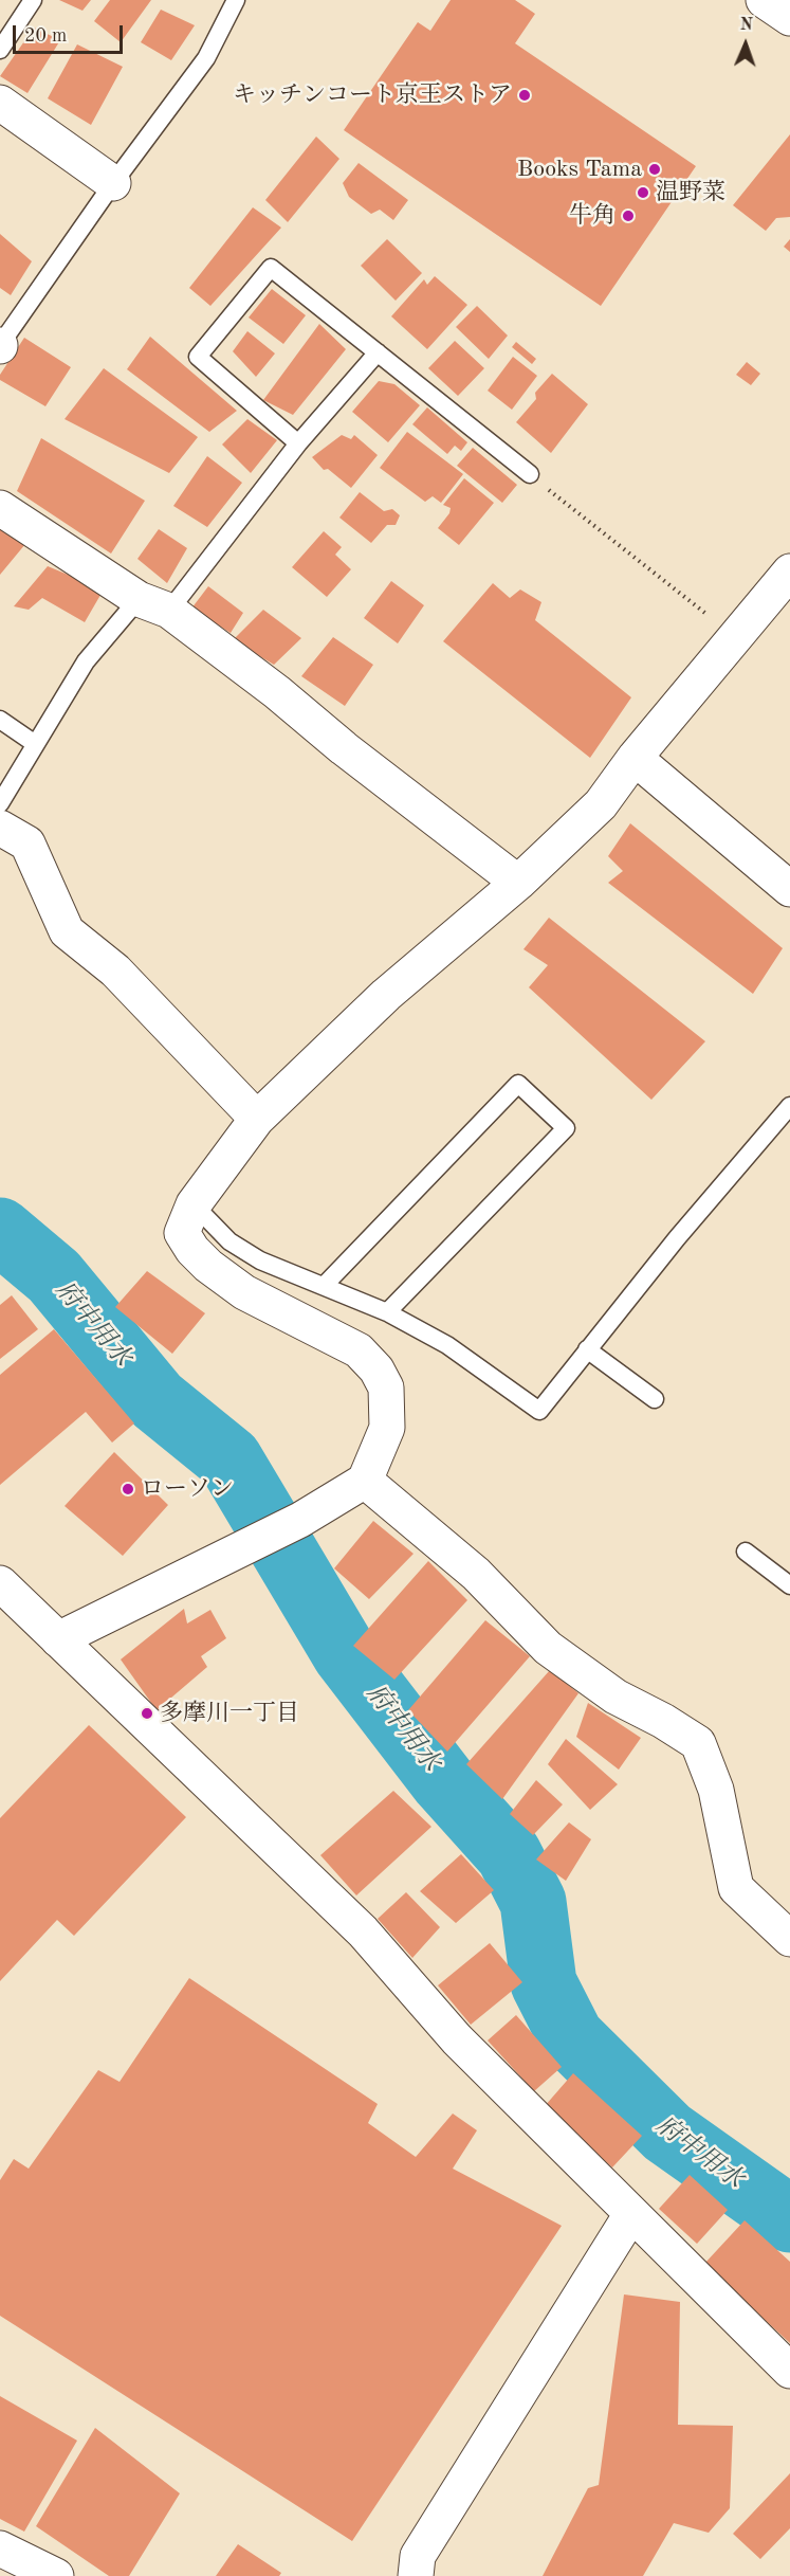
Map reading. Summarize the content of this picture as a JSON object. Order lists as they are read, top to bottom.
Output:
{
  "water": ["府中用水"],
  "places": [
    "キッチンコート京王ストア",
    "Books Tama",
    "温野菜",
    "牛角",
    "ローソン",
    "多摩川一丁目"
  ],
  "scale_bar": "20 m",
  "north": "top"
}
